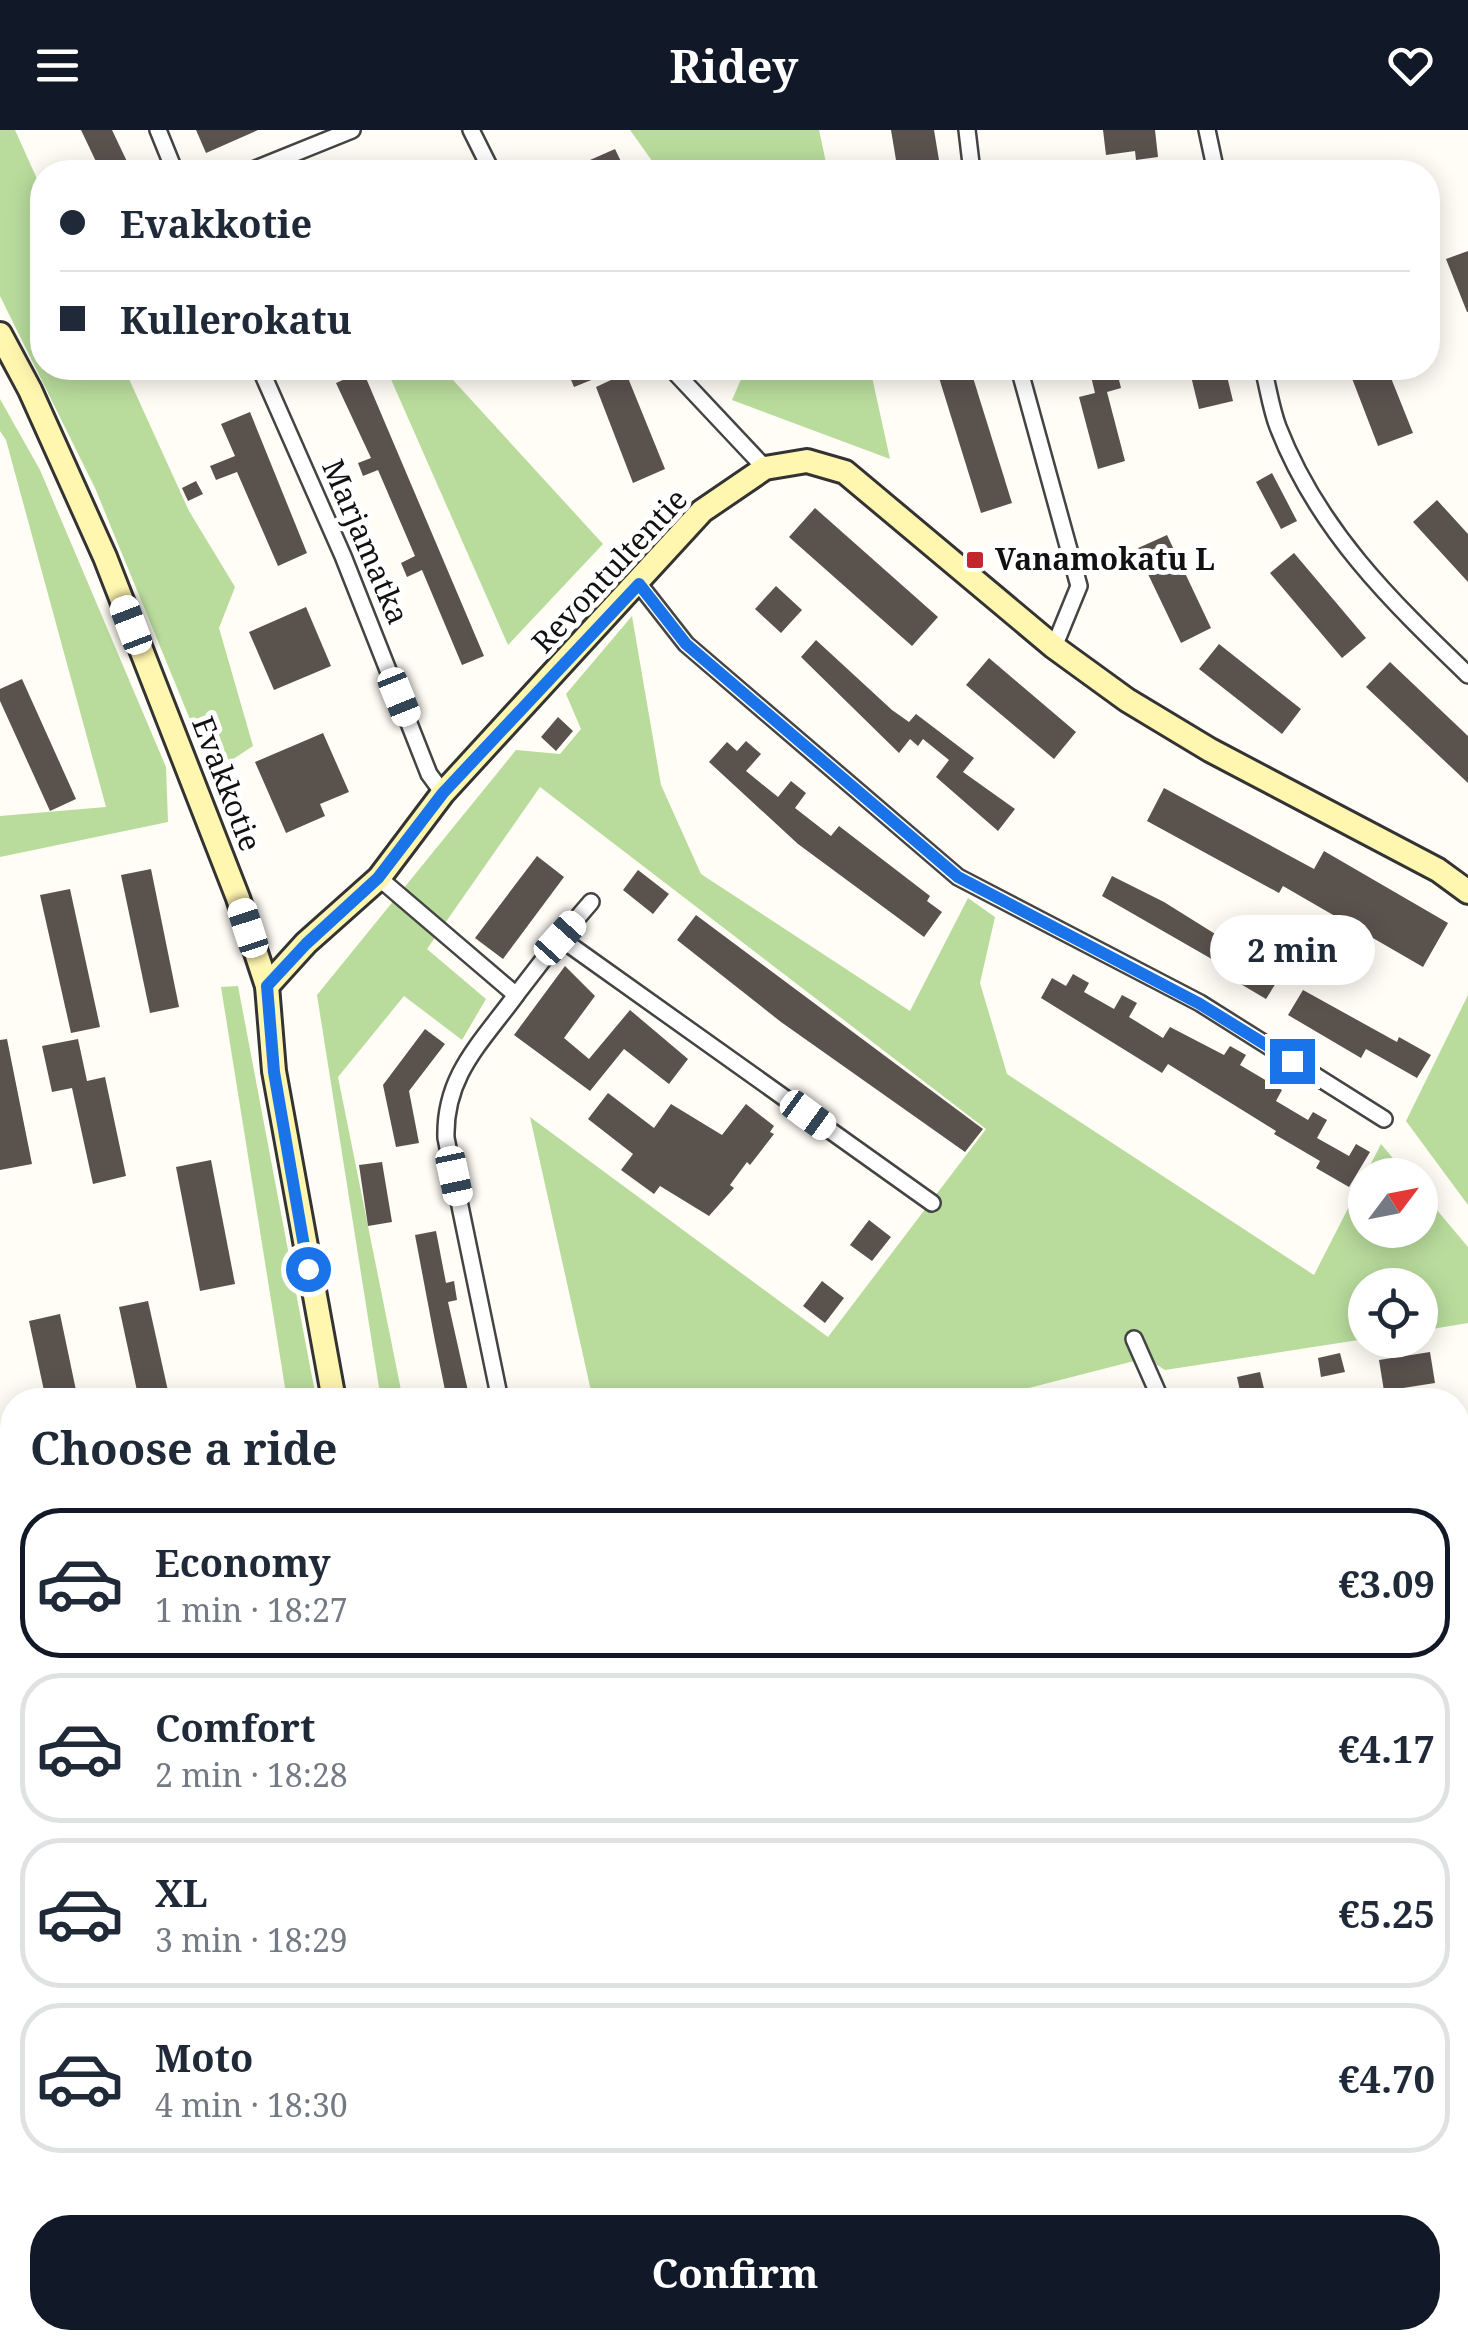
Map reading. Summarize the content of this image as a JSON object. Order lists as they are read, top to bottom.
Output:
{
  "streets": {
    "street": ["Marjamatka", "Revontultentie", "Evakkotie"]
  },
  "crossings": [
    ["Marjamatka", "Revontultentie"],
    ["Revontultentie", "Evakkotie"]
  ],
  "places": {
    "transit": ["Vanamokatu L"]
  },
  "north": "top right",
  "page": {
    "header": "Ridey",
    "banner": ["Evakkotie", "Kullerokatu"],
    "bubble": "2 min",
    "heading": "Choose a ride",
    "list": [
      {
        "name": "Economy",
        "note": "1 min · 18:27",
        "value": "€3.09"
      },
      {
        "name": "Comfort",
        "note": "2 min · 18:28",
        "value": "€4.17"
      },
      {
        "name": "XL",
        "note": "3 min · 18:29",
        "value": "€5.25"
      },
      {
        "name": "Moto",
        "note": "4 min · 18:30",
        "value": "€4.70"
      }
    ],
    "buttons": "Confirm"
  }
}
